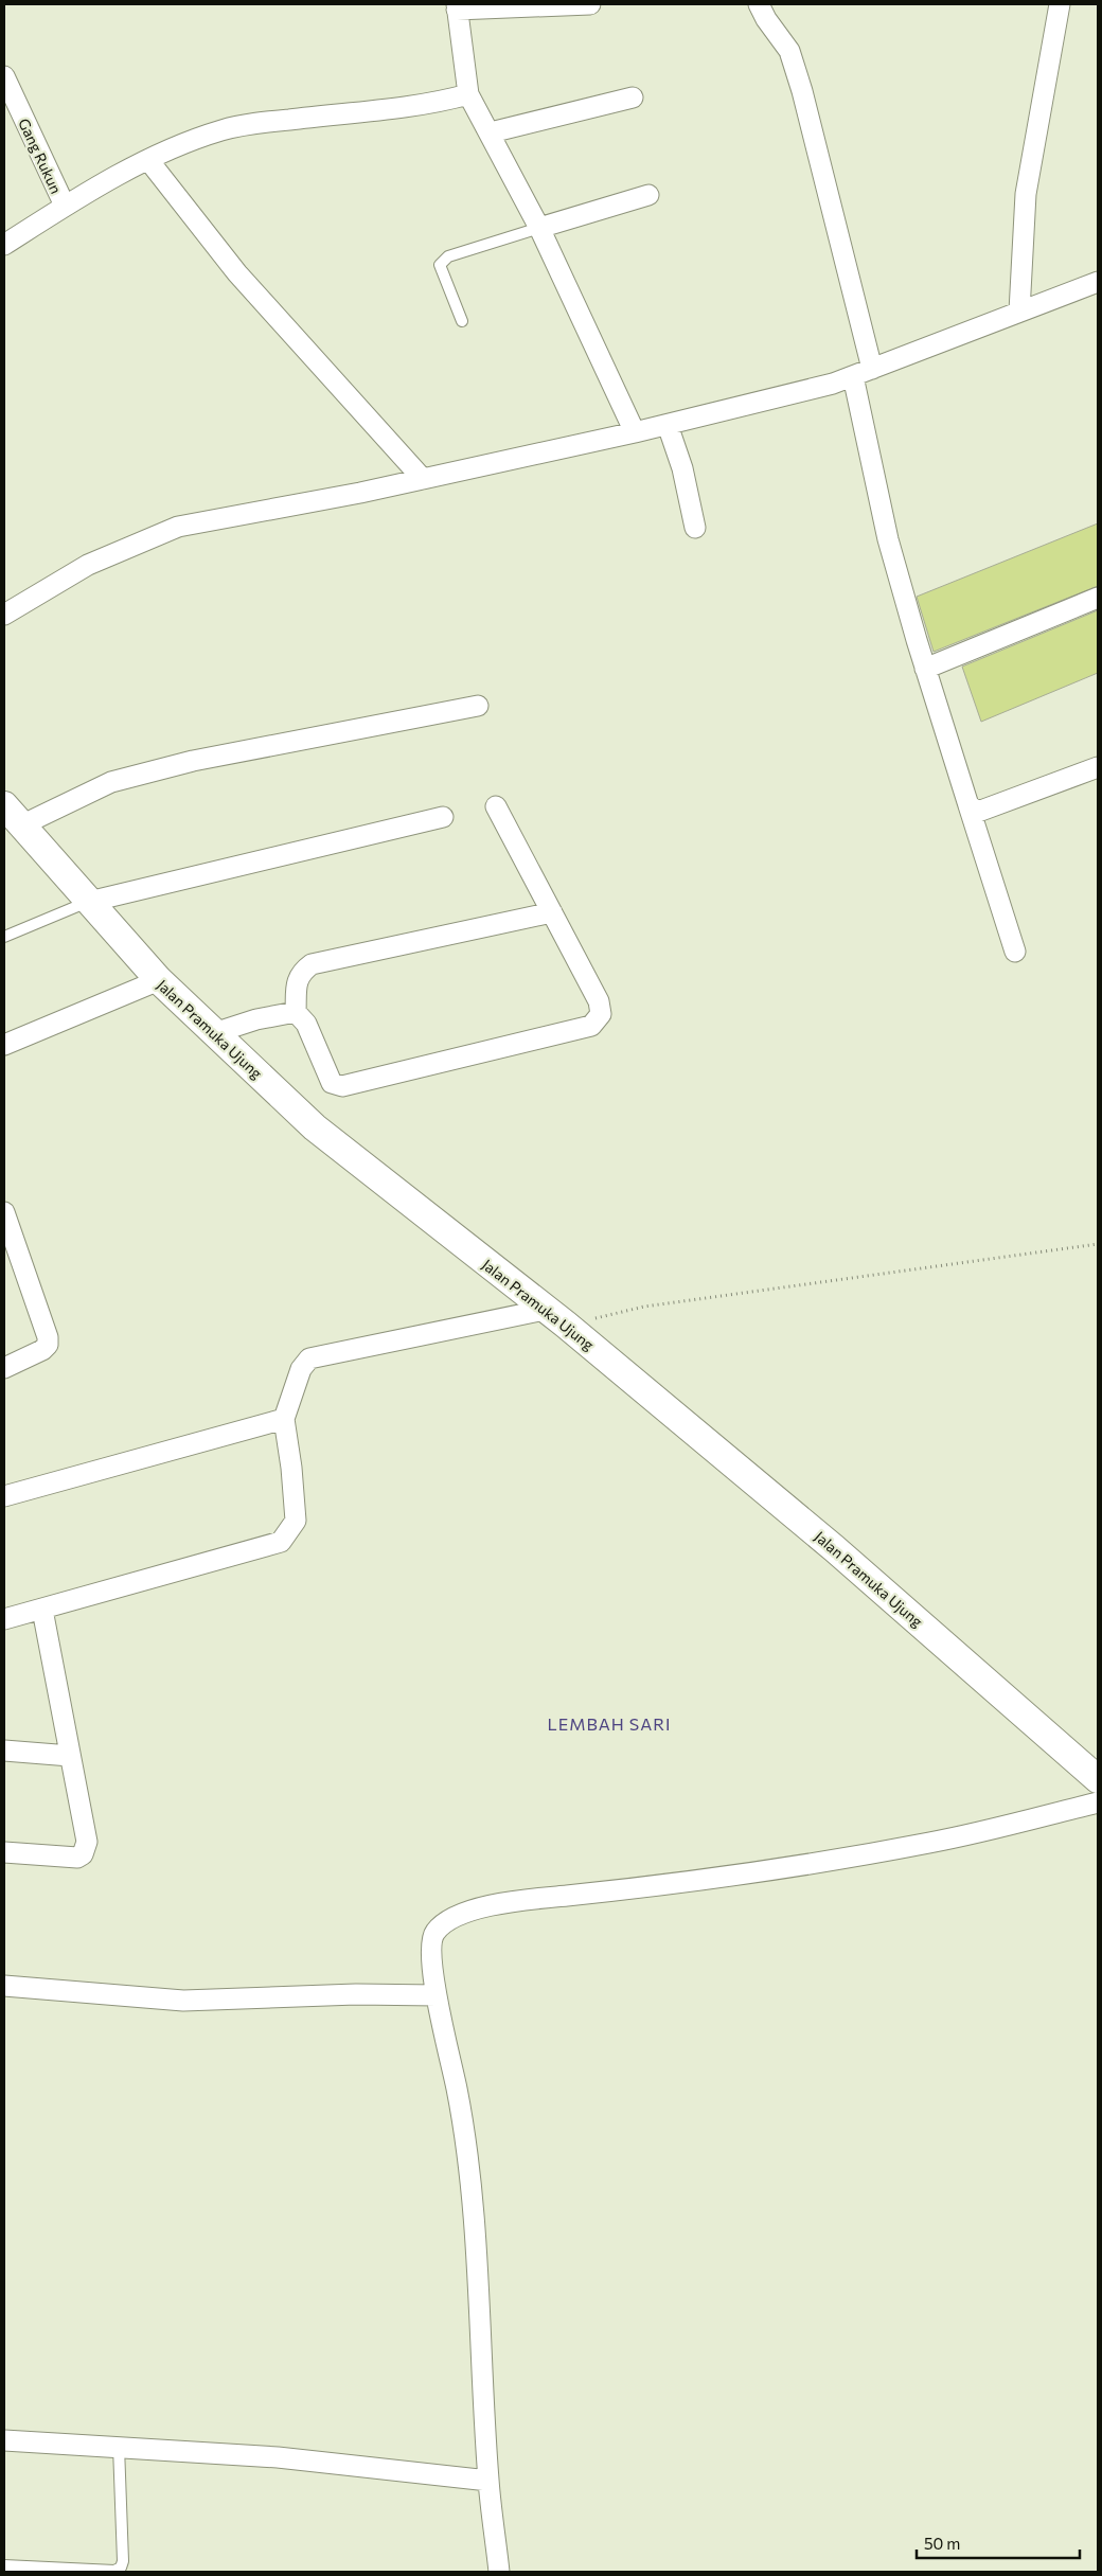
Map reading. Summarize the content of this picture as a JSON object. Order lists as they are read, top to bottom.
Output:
{
  "streets": {
    "street": ["Gang Rukun", "Jalan Pramuka Ujung"]
  },
  "districts": ["LEMBAH SARI"],
  "scale_bar": "50 m"
}
